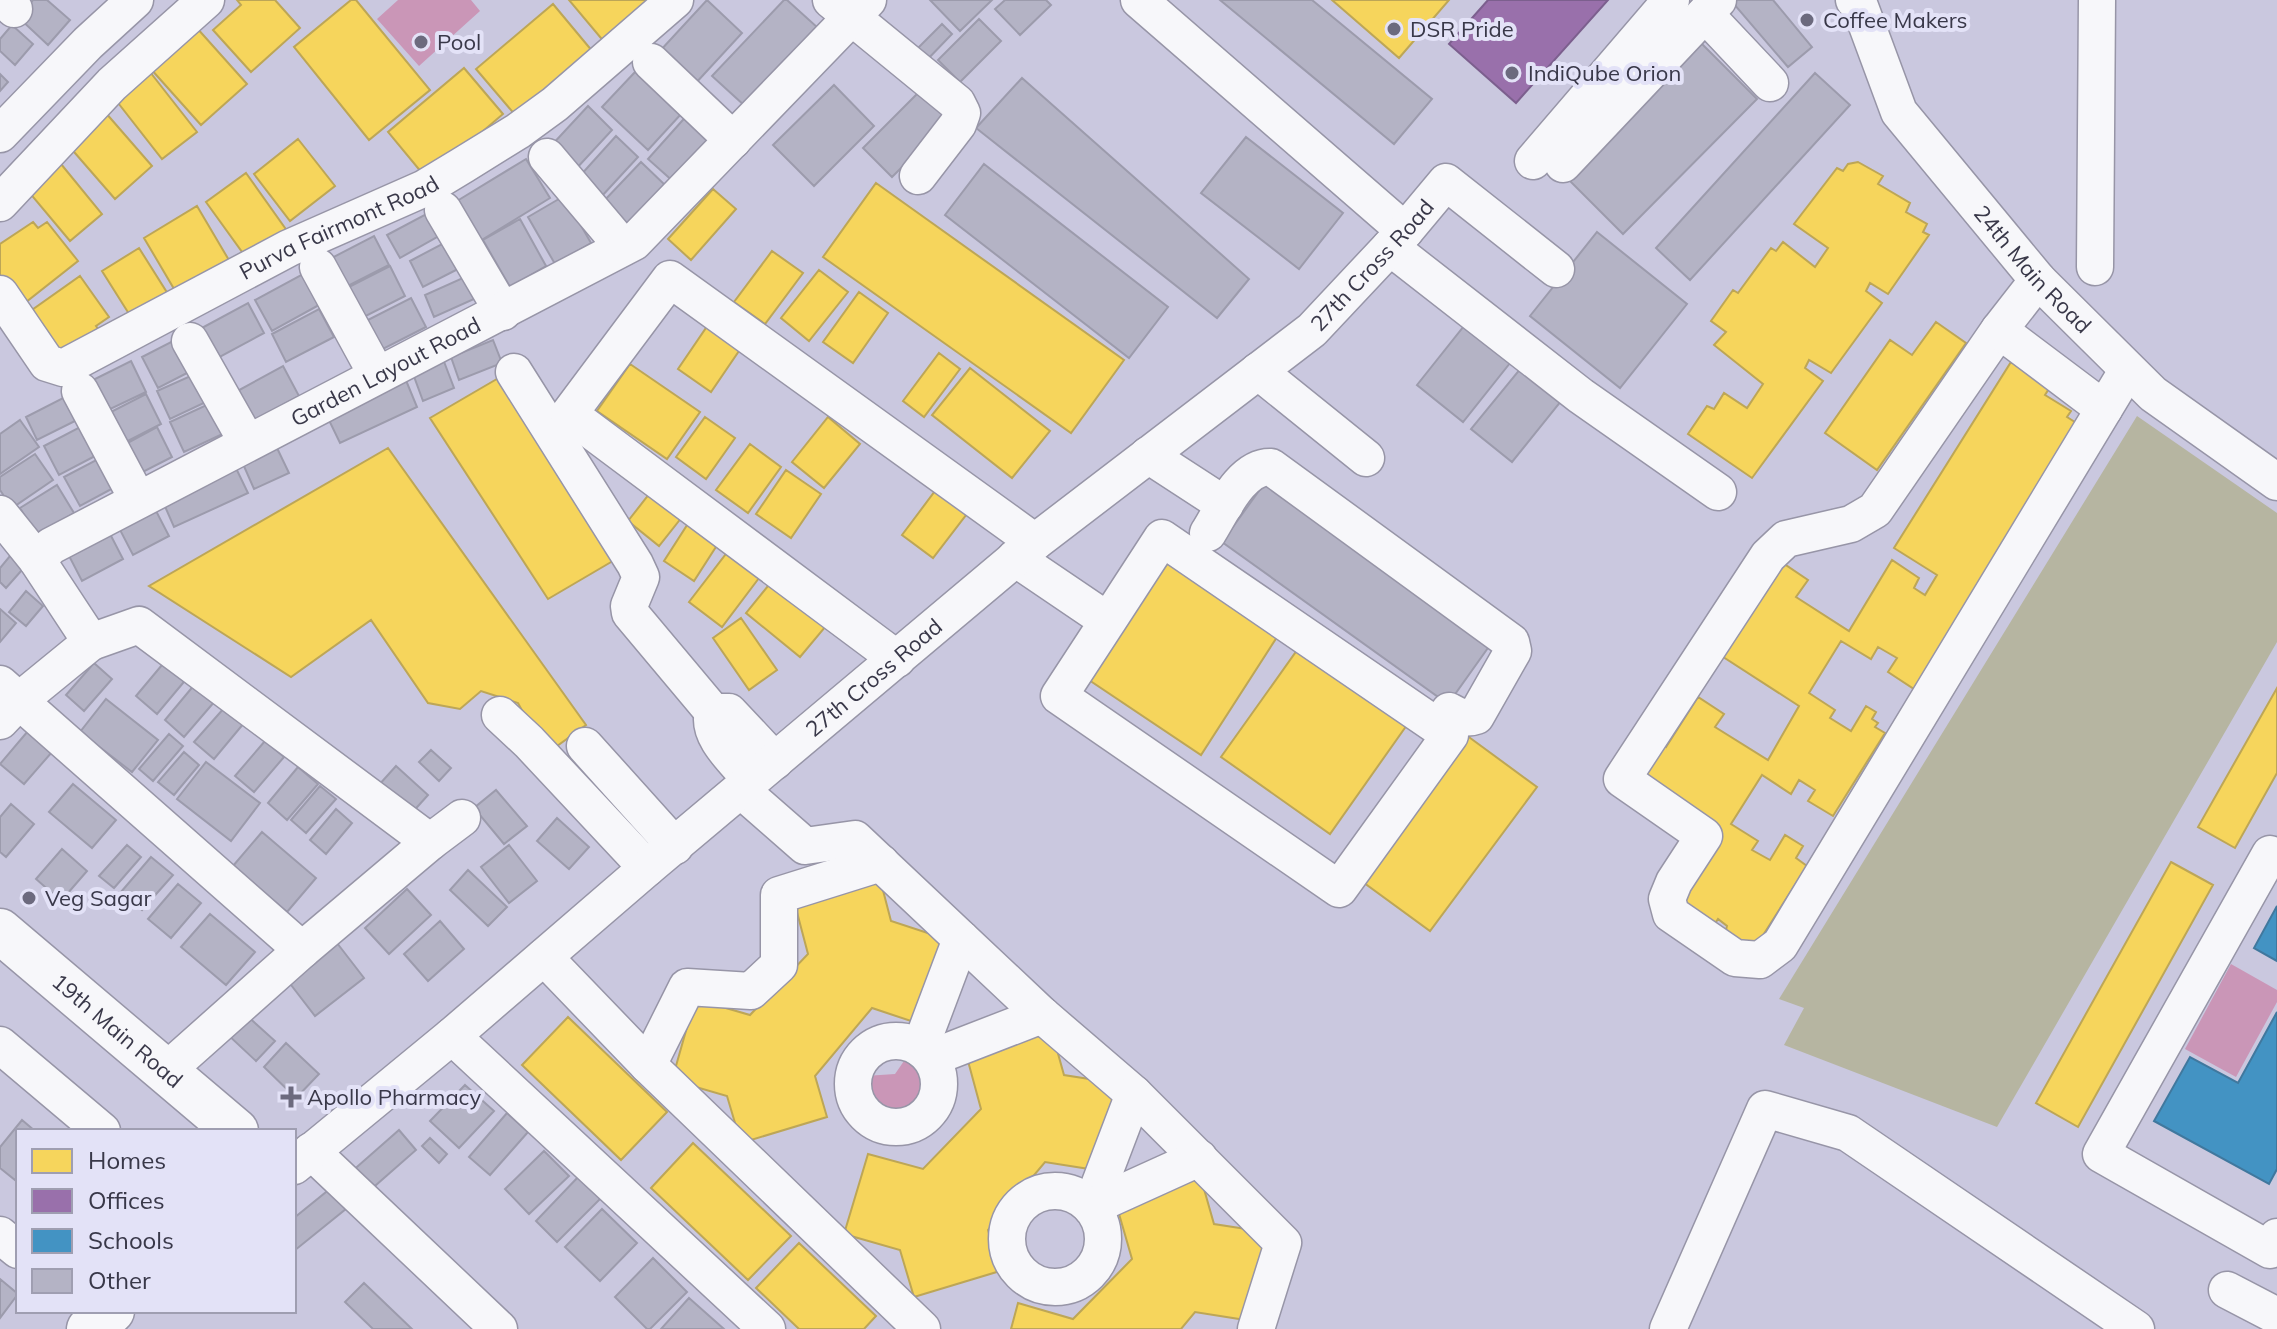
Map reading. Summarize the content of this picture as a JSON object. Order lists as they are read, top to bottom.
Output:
{
  "streets": {
    "main road": ["19th Main Road"],
    "street": [
      "Purva Fairmont Road",
      "27th Cross Road",
      "24th Main Road",
      "Garden Layout Road"
    ]
  },
  "places": {
    "other": [
      "Coffee Makers",
      "DSR Pride",
      "Pool",
      "IndiQube Orion",
      "Veg Sagar"
    ],
    "health": ["Apollo Pharmacy"]
  },
  "legend": [
    "Homes",
    "Offices",
    "Schools",
    "Other"
  ]
}
